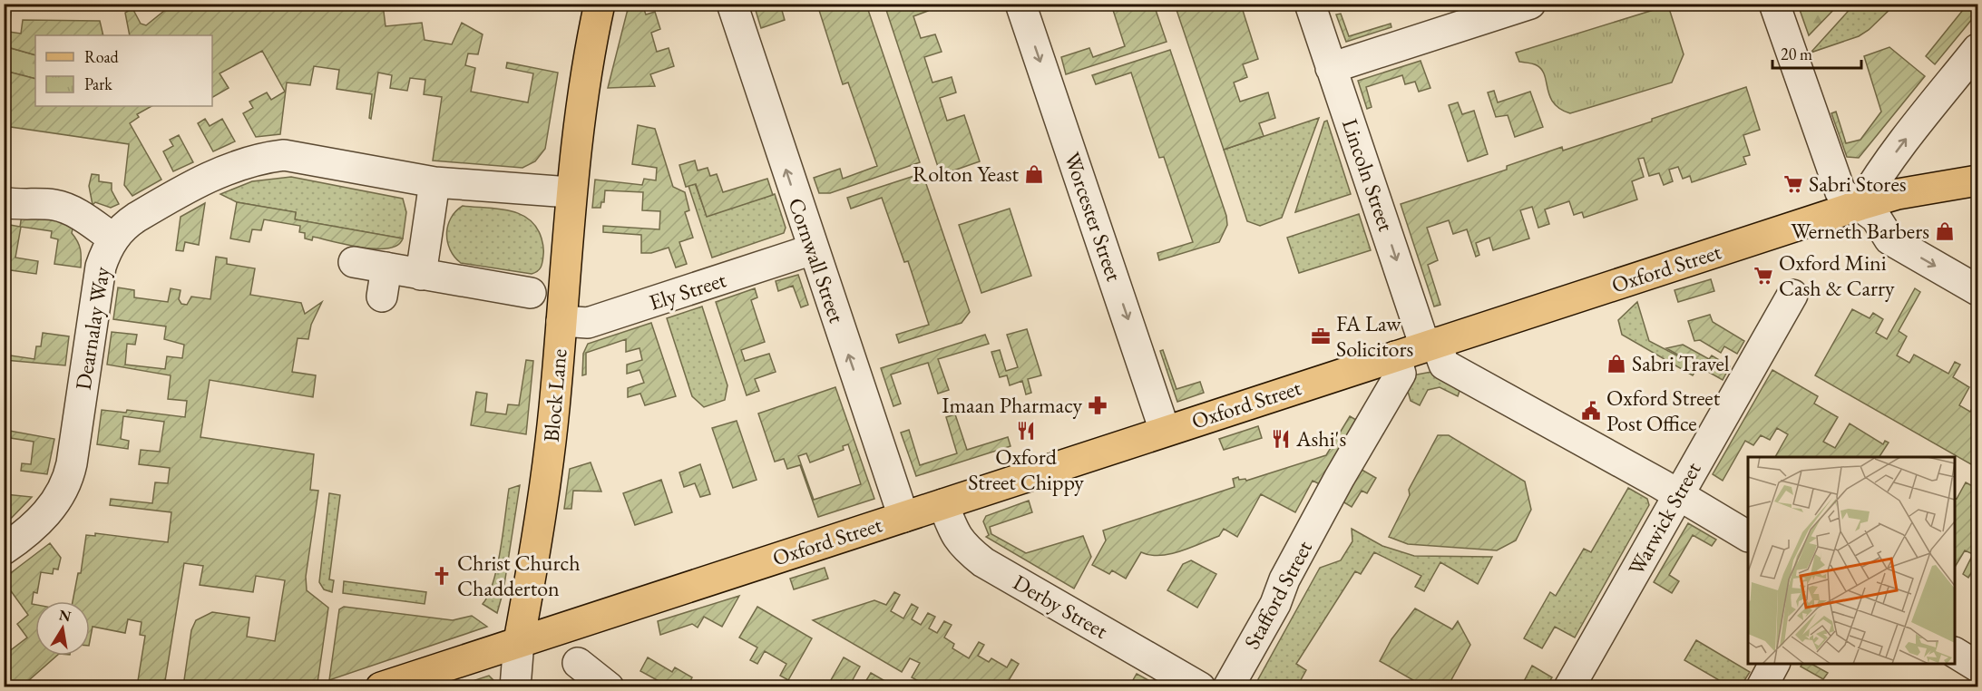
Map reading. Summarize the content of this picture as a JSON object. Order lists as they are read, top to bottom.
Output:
{
  "streets": {
    "main road": ["Oxford Street", "Block Lane"],
    "street": [
      "Lincoln Street",
      "Worcester Street",
      "Cornwall Street",
      "Ely Street",
      "Dearnalay Way",
      "Warwick Street",
      "Stafford Street",
      "Derby Street"
    ]
  },
  "crossings": [
    ["Lincoln Street", "Oxford Street"],
    ["Lincoln Street", "Warwick Street"],
    ["Worcester Street", "Oxford Street"],
    ["Cornwall Street", "Oxford Street"],
    ["Cornwall Street", "Ely Street"],
    ["Oxford Street", "Block Lane"],
    ["Oxford Street", "Stafford Street"],
    ["Oxford Street", "Derby Street"],
    ["Ely Street", "Block Lane"],
    ["Dearnalay Way", "Block Lane"]
  ],
  "one_way": ["Lincoln Street", "Worcester Street", "Cornwall Street"],
  "places": {
    "shop": ["Rolton Yeast", "Werneth Barbers", "Sabri Travel"],
    "supermarket": ["Sabri Stores", "Oxford Mini Cash & Carry"],
    "office": ["FA Law Solicitors"],
    "pharmacy": ["Imaan Pharmacy"],
    "public building": ["Oxford Street Post Office"],
    "restaurant": ["Oxford Street Chippy", "Ashi's"],
    "church": ["Christ Church Chadderton"]
  },
  "legend": ["Road", "Park"],
  "scale_bar": "20 m",
  "north": "top"
}
